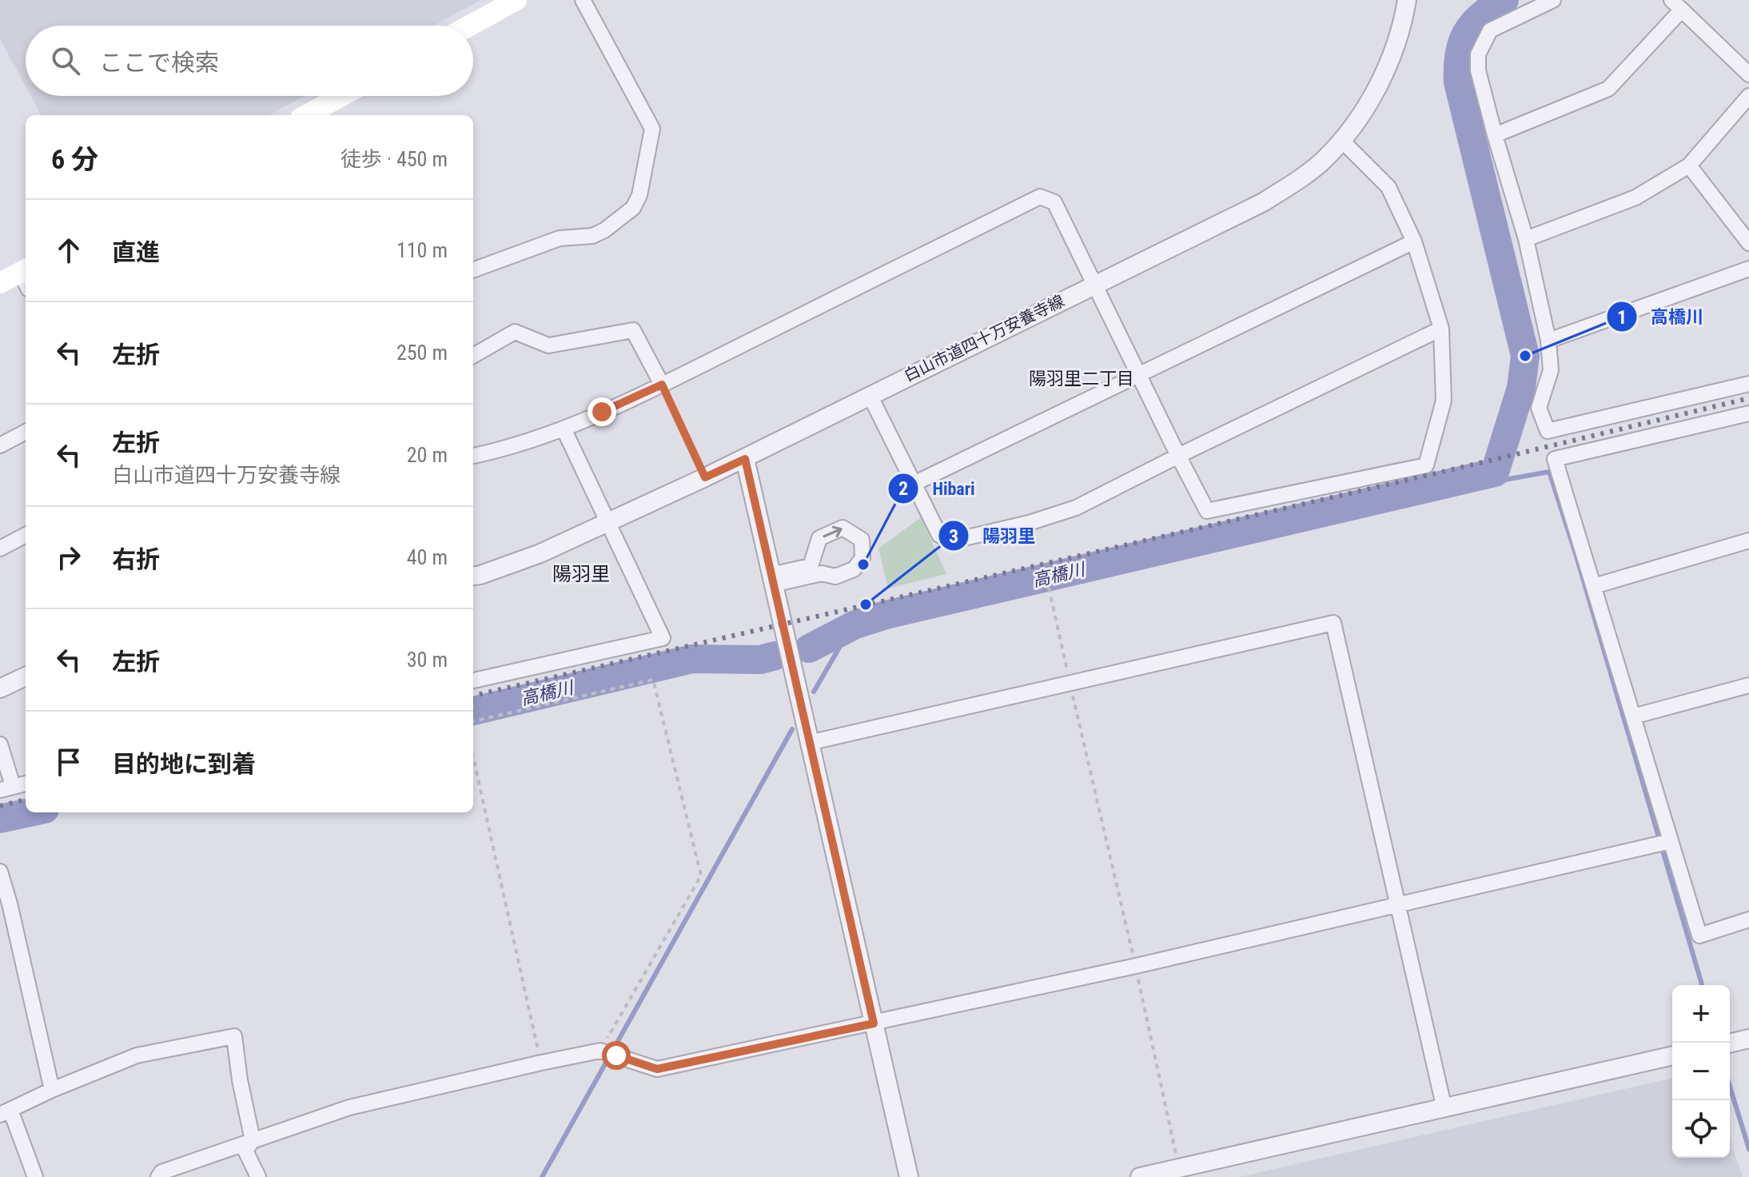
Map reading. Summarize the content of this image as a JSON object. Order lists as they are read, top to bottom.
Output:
{
  "streets": {
    "street": ["白山市道四十万安養寺線"]
  },
  "districts": ["陽羽里二丁目", "陽羽里"],
  "water": ["高橋川"],
  "places": ["高橋川", "Hibari", "陽羽里"],
  "page": {
    "search": "ここで検索",
    "heading": ["6 分", "徒歩 · 450 m"],
    "list": [
      ["直進", "110 m"],
      ["左折", "250 m"],
      ["左折", "白山市道四十万安養寺線", "20 m"],
      ["右折", "40 m"],
      ["左折", "30 m"],
      "目的地に到着"
    ],
    "map_buttons": ["+", "−"]
  }
}
